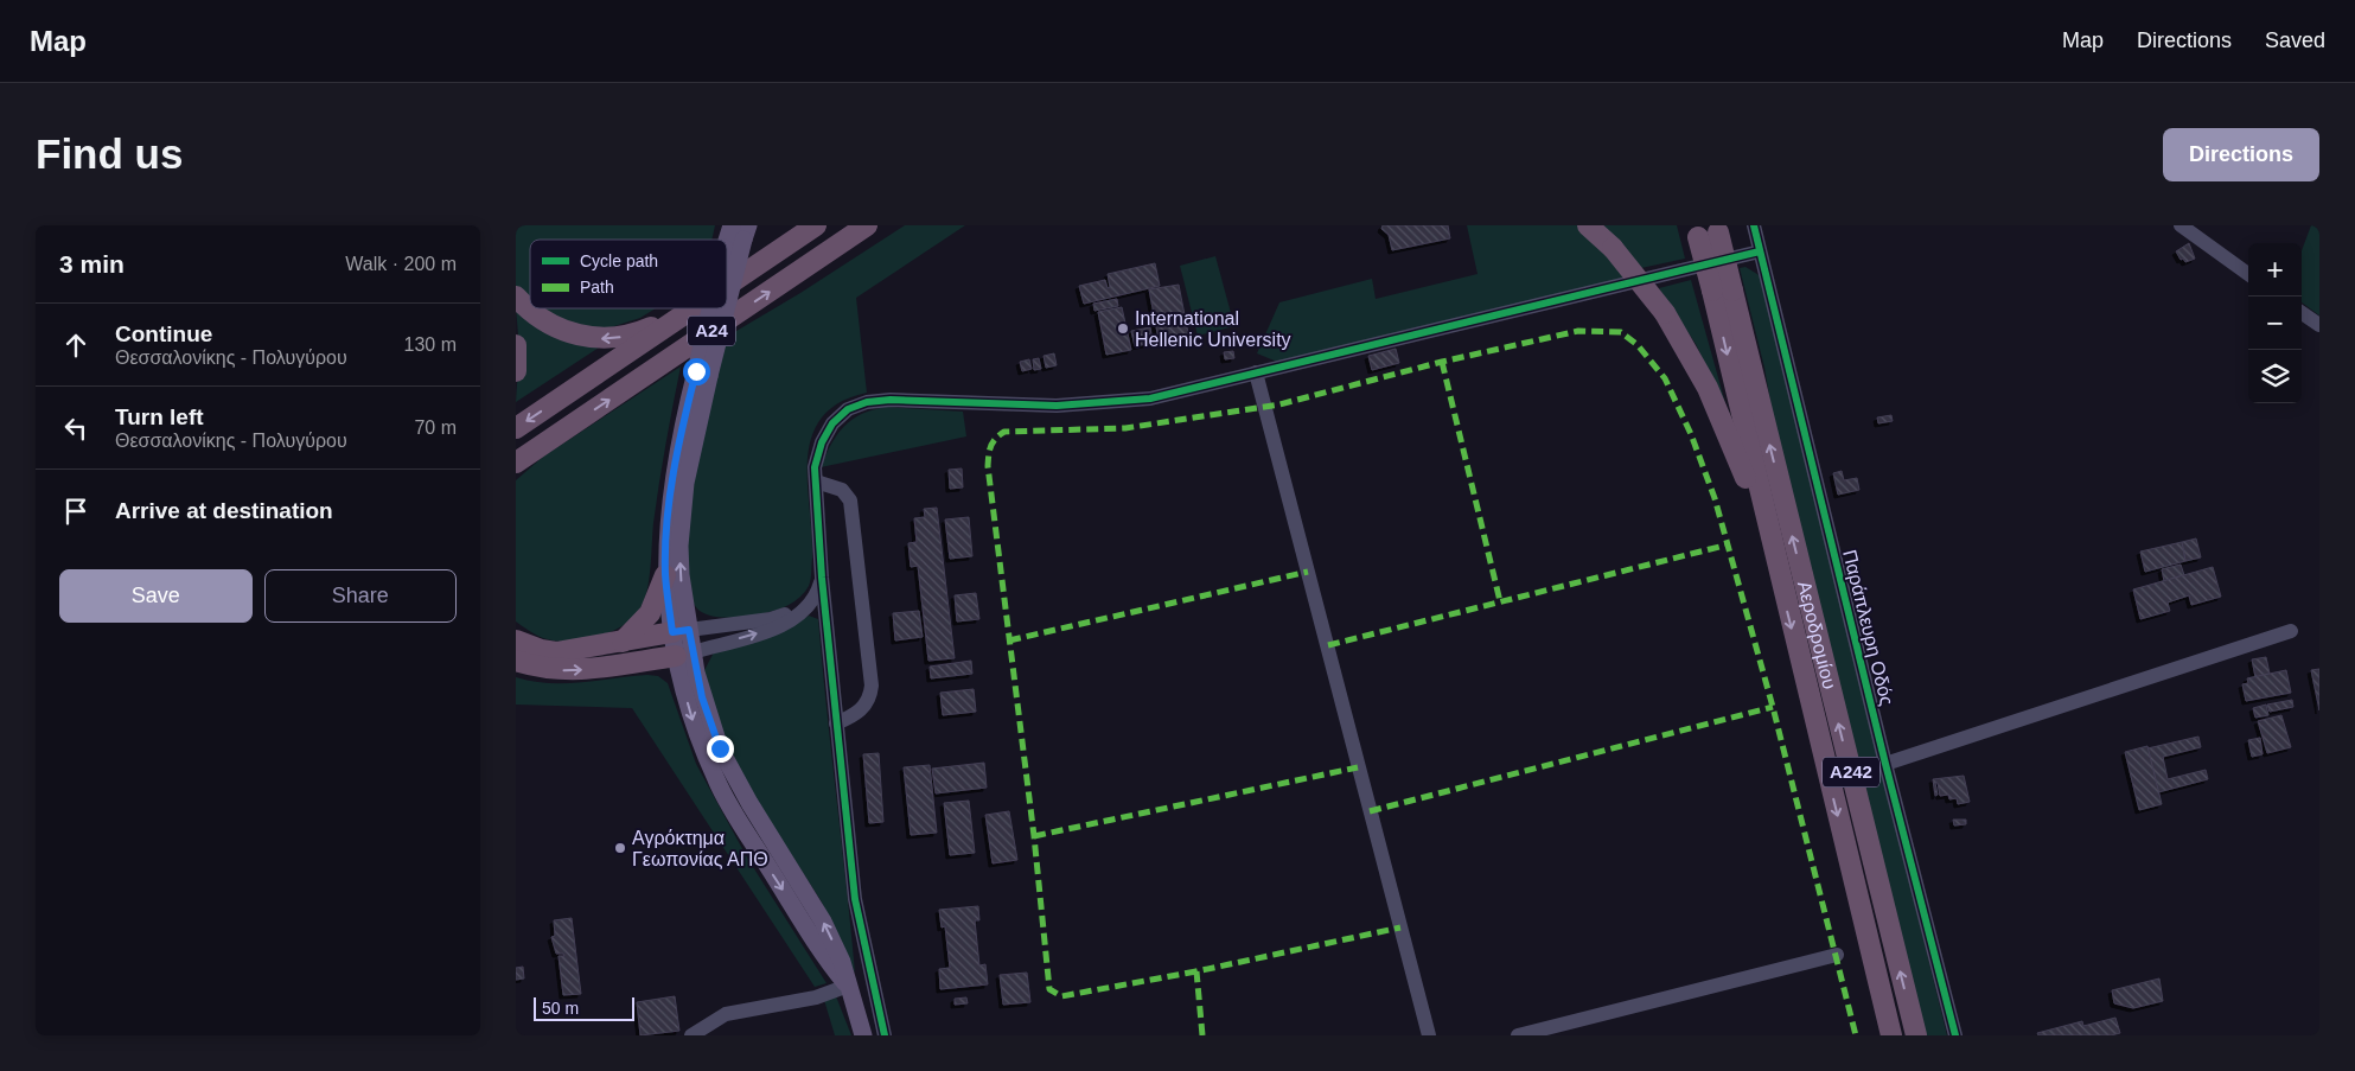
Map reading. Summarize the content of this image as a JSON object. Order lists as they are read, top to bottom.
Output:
{
  "streets": {
    "highway": ["Α24", "Αεροδρομίου", "Α242"],
    "street": ["Παράπλευρη Οδός"]
  },
  "places": ["International Hellenic University", "Αγρόκτημα Γεωπονίας ΑΠΘ"],
  "legend": ["Cycle path", "Path"],
  "scale_bar": "50 m",
  "page": {
    "header": "Map",
    "nav": ["Map", "Directions", "Saved"],
    "buttons": [
      "Directions",
      ["Save", "Share"]
    ],
    "title": "Find us",
    "heading": ["3 min", "Walk · 200 m"],
    "map_buttons": ["+", "−"],
    "list": [
      ["Continue", "Θεσσαλονίκης - Πολυγύρου", "130 m"],
      ["Turn left", "Θεσσαλονίκης - Πολυγύρου", "70 m"],
      "Arrive at destination"
    ],
    "scale": "50 m"
  }
}
